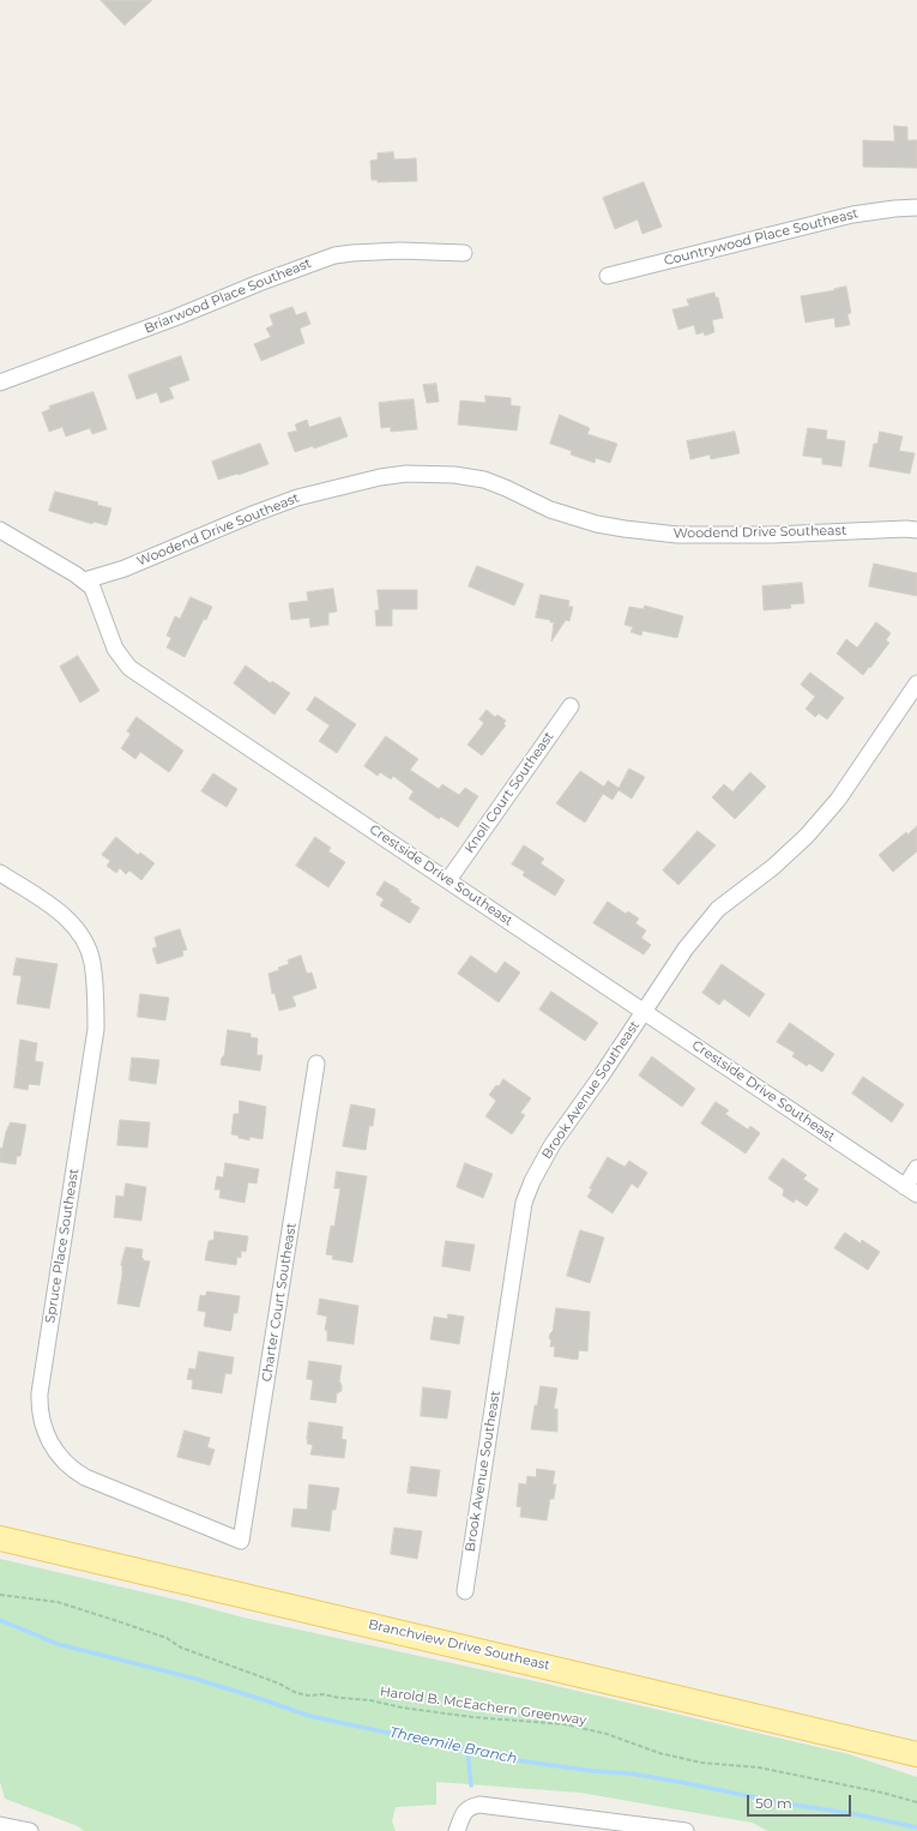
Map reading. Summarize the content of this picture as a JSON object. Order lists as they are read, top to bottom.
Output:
{
  "streets": {
    "main road": ["Branchview Drive Southeast"],
    "street": [
      "Countrywood Place Southeast",
      "Briarwood Place Southeast",
      "Woodend Drive Southeast",
      "Knoll Court Southeast",
      "Crestside Drive Southeast",
      "Brook Avenue Southeast",
      "Spruce Place Southeast",
      "Charter Court Southeast"
    ],
    "path": ["Harold B. McEachern Greenway"]
  },
  "crossings": [
    ["Woodend Drive Southeast", "Crestside Drive Southeast"],
    ["Knoll Court Southeast", "Crestside Drive Southeast"],
    ["Crestside Drive Southeast", "Brook Avenue Southeast"],
    ["Spruce Place Southeast", "Charter Court Southeast"]
  ],
  "water": ["Threemile Branch"],
  "scale_bar": "50 m"
}
